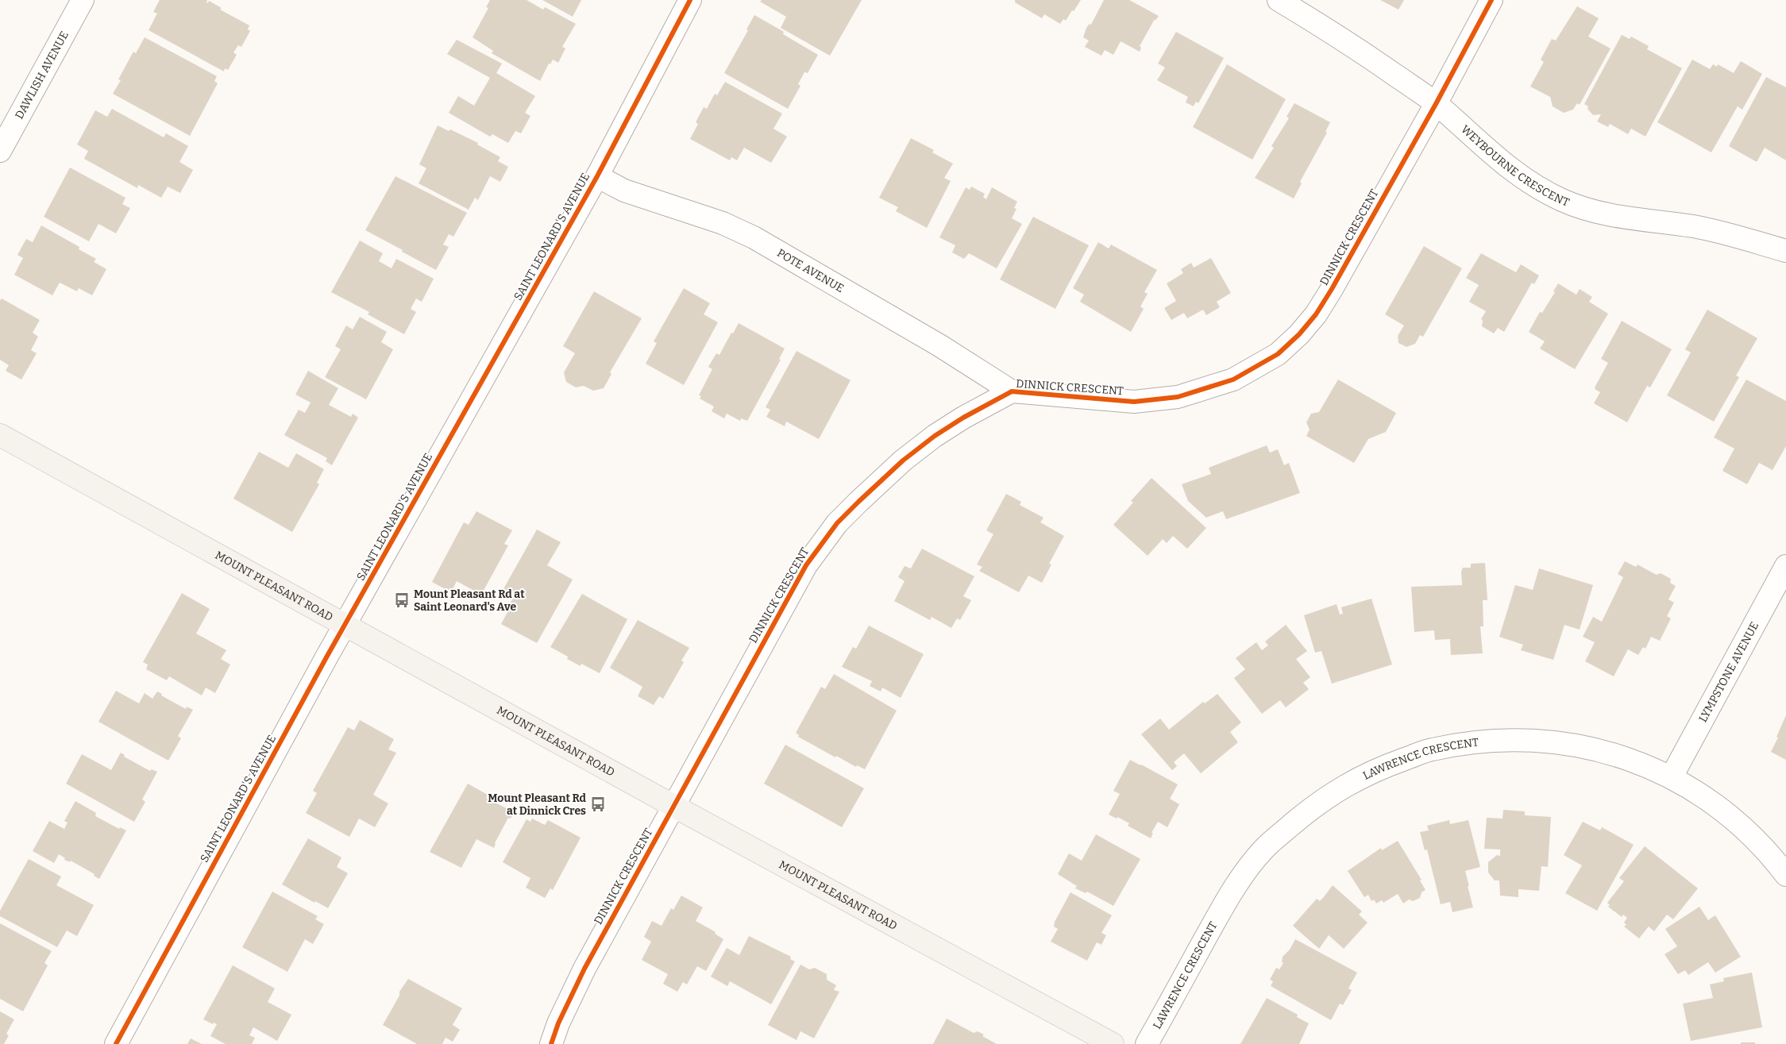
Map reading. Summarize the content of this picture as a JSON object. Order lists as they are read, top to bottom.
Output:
{
  "streets": {
    "main road": ["MOUNT PLEASANT ROAD"],
    "street": [
      "DAWLISH AVENUE",
      "WEYBOURNE CRESCENT",
      "SAINT LEONARD'S AVENUE",
      "DINNICK CRESCENT",
      "POTE AVENUE",
      "LYMPSTONE AVENUE",
      "LAWRENCE CRESCENT"
    ]
  },
  "crossings": [
    ["WEYBOURNE CRESCENT", "DINNICK CRESCENT"],
    ["SAINT LEONARD'S AVENUE", "POTE AVENUE"],
    ["SAINT LEONARD'S AVENUE", "MOUNT PLEASANT ROAD"],
    ["DINNICK CRESCENT", "POTE AVENUE"],
    ["DINNICK CRESCENT", "MOUNT PLEASANT ROAD"],
    ["LYMPSTONE AVENUE", "LAWRENCE CRESCENT"]
  ],
  "places": {
    "bus stop": ["Mount Pleasant Rd at Saint Leonard's Ave", "Mount Pleasant Rd at Dinnick Cres"]
  }
}
